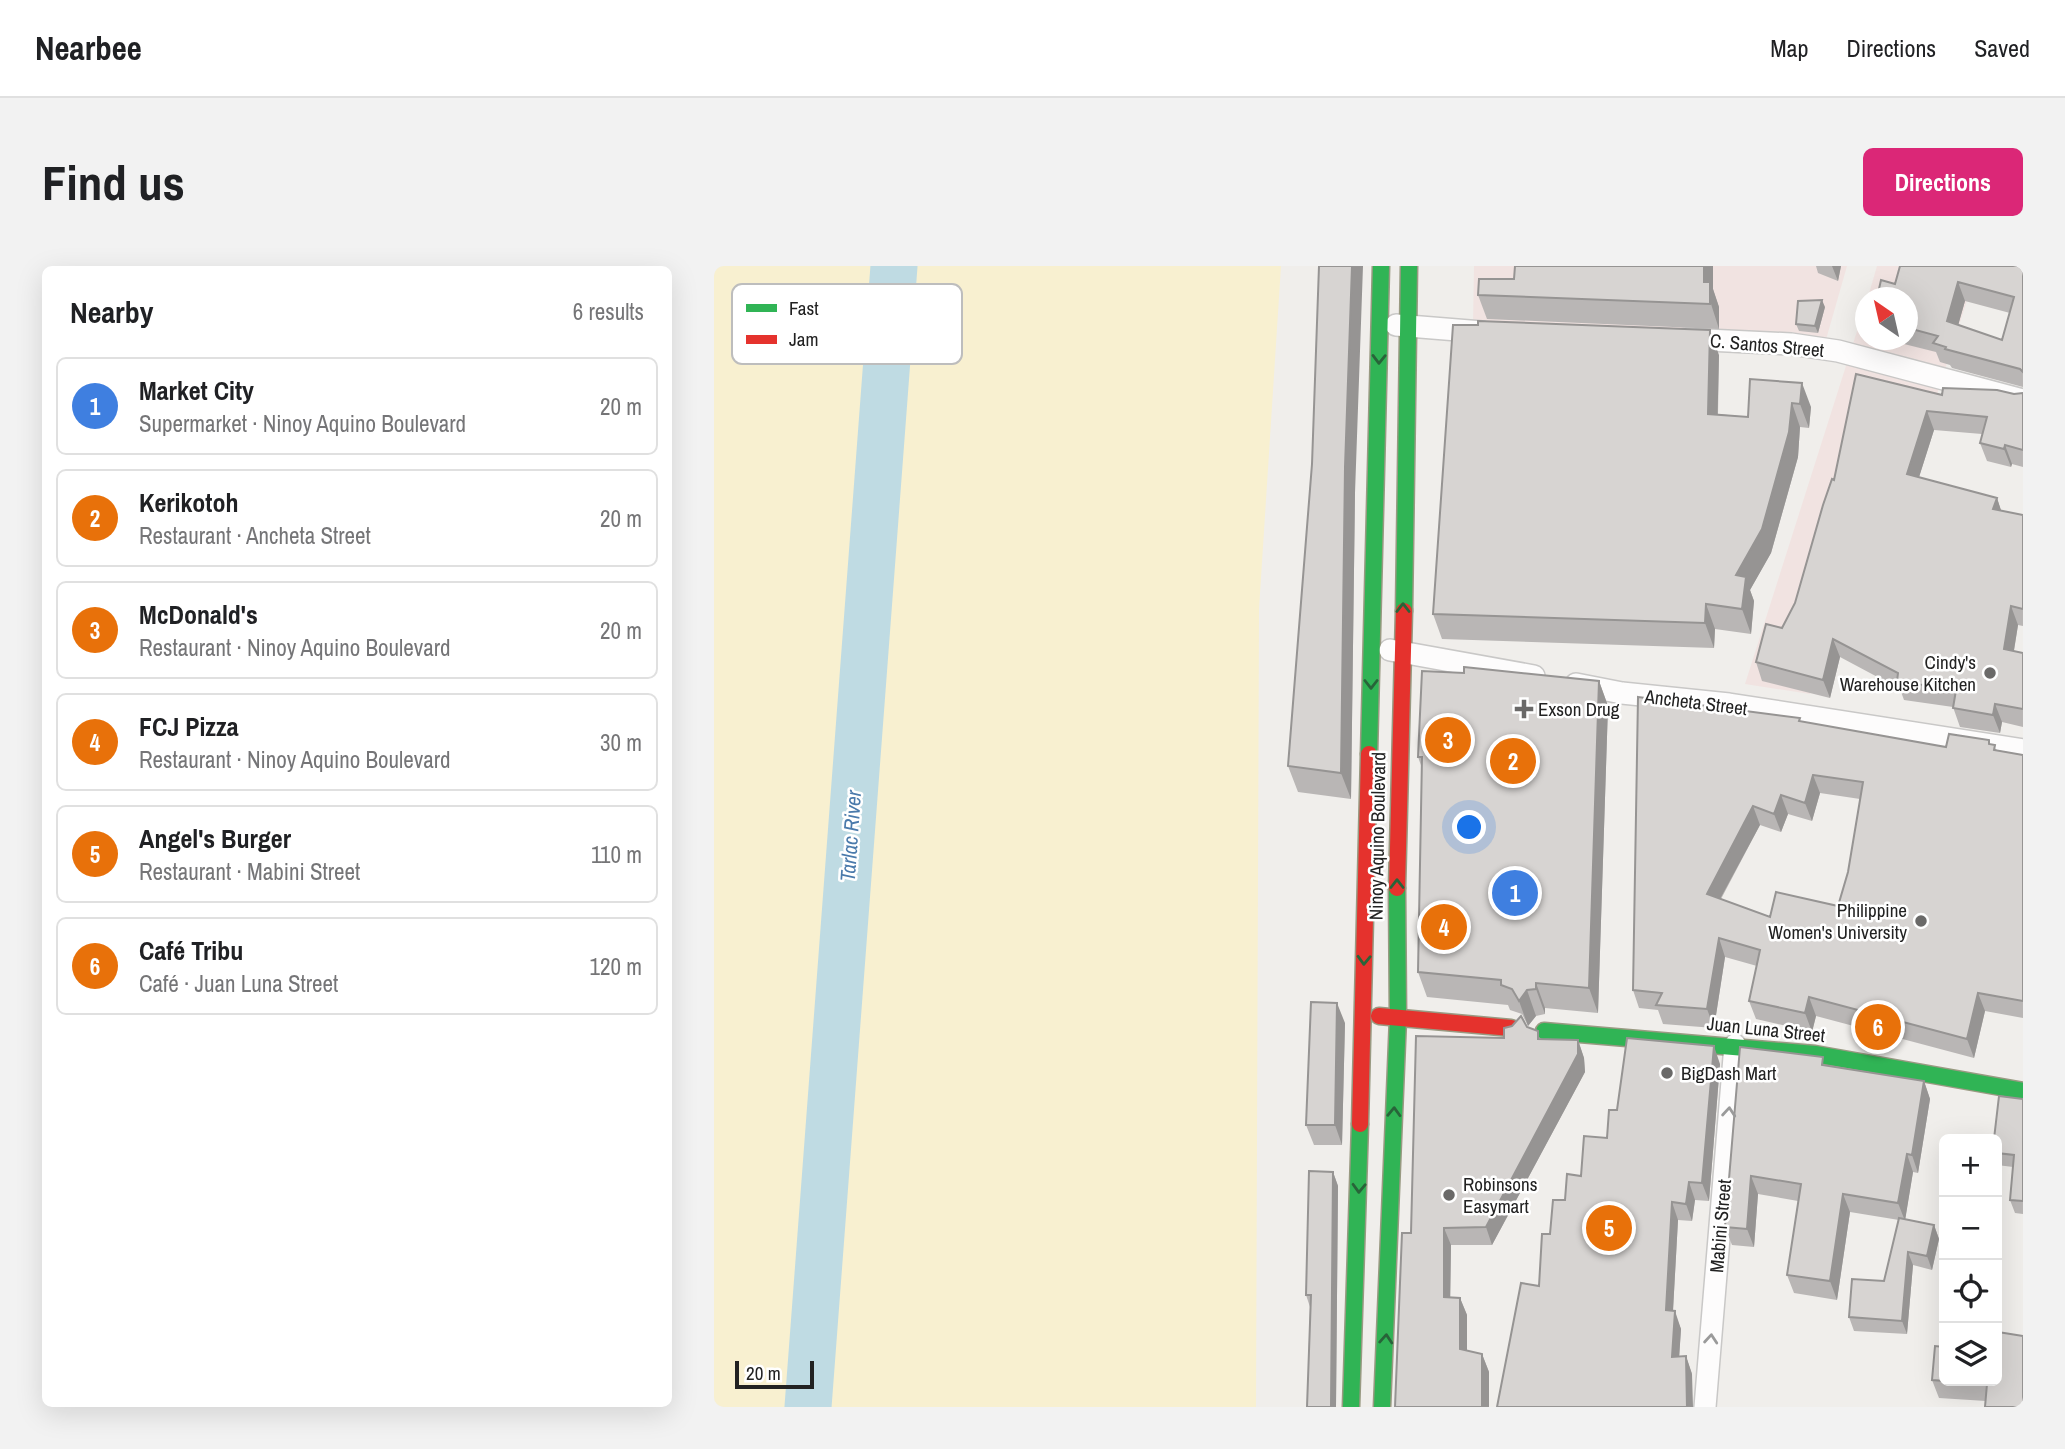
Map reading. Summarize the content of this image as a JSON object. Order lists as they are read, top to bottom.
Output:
{
  "streets": {
    "main road": ["Ninoy Aquino Boulevard", "Juan Luna Street"],
    "street": ["C. Santos Street", "Ancheta Street", "Mabini Street"]
  },
  "crossings": [
    ["Ancheta Street", "Ninoy Aquino Boulevard"],
    ["Juan Luna Street", "Mabini Street"]
  ],
  "one_way": ["Mabini Street"],
  "water": ["Tarlac River"],
  "places": {
    "other": [
      "Cindy's Warehouse Kitchen",
      "Philippine Women's University",
      "BigDash Mart",
      "Robinsons Easymart"
    ],
    "health": ["Exson Drug"]
  },
  "legend": ["Fast", "Jam"],
  "scale_bar": "20 m",
  "north": "top left",
  "page": {
    "header": "Nearbee",
    "nav": ["Map", "Directions", "Saved"],
    "buttons": "Directions",
    "title": "Find us",
    "heading": ["Nearby", "6 results"],
    "list": [
      {
        "mark": "1",
        "name": "Market City",
        "note": "Supermarket · Ninoy Aquino Boulevard",
        "value": "20 m"
      },
      {
        "mark": "2",
        "name": "Kerikotoh",
        "note": "Restaurant · Ancheta Street",
        "value": "20 m"
      },
      {
        "mark": "3",
        "name": "McDonald's",
        "note": "Restaurant · Ninoy Aquino Boulevard",
        "value": "20 m"
      },
      {
        "mark": "4",
        "name": "FCJ Pizza",
        "note": "Restaurant · Ninoy Aquino Boulevard",
        "value": "30 m"
      },
      {
        "mark": "5",
        "name": "Angel's Burger",
        "note": "Restaurant · Mabini Street",
        "value": "110 m"
      },
      {
        "mark": "6",
        "name": "Café Tribu",
        "note": "Café · Juan Luna Street",
        "value": "120 m"
      }
    ],
    "pins": [
      "3",
      "2",
      "1",
      "4",
      "6",
      "5"
    ],
    "map_buttons": ["+", "−"],
    "scale": "20 m"
  }
}
